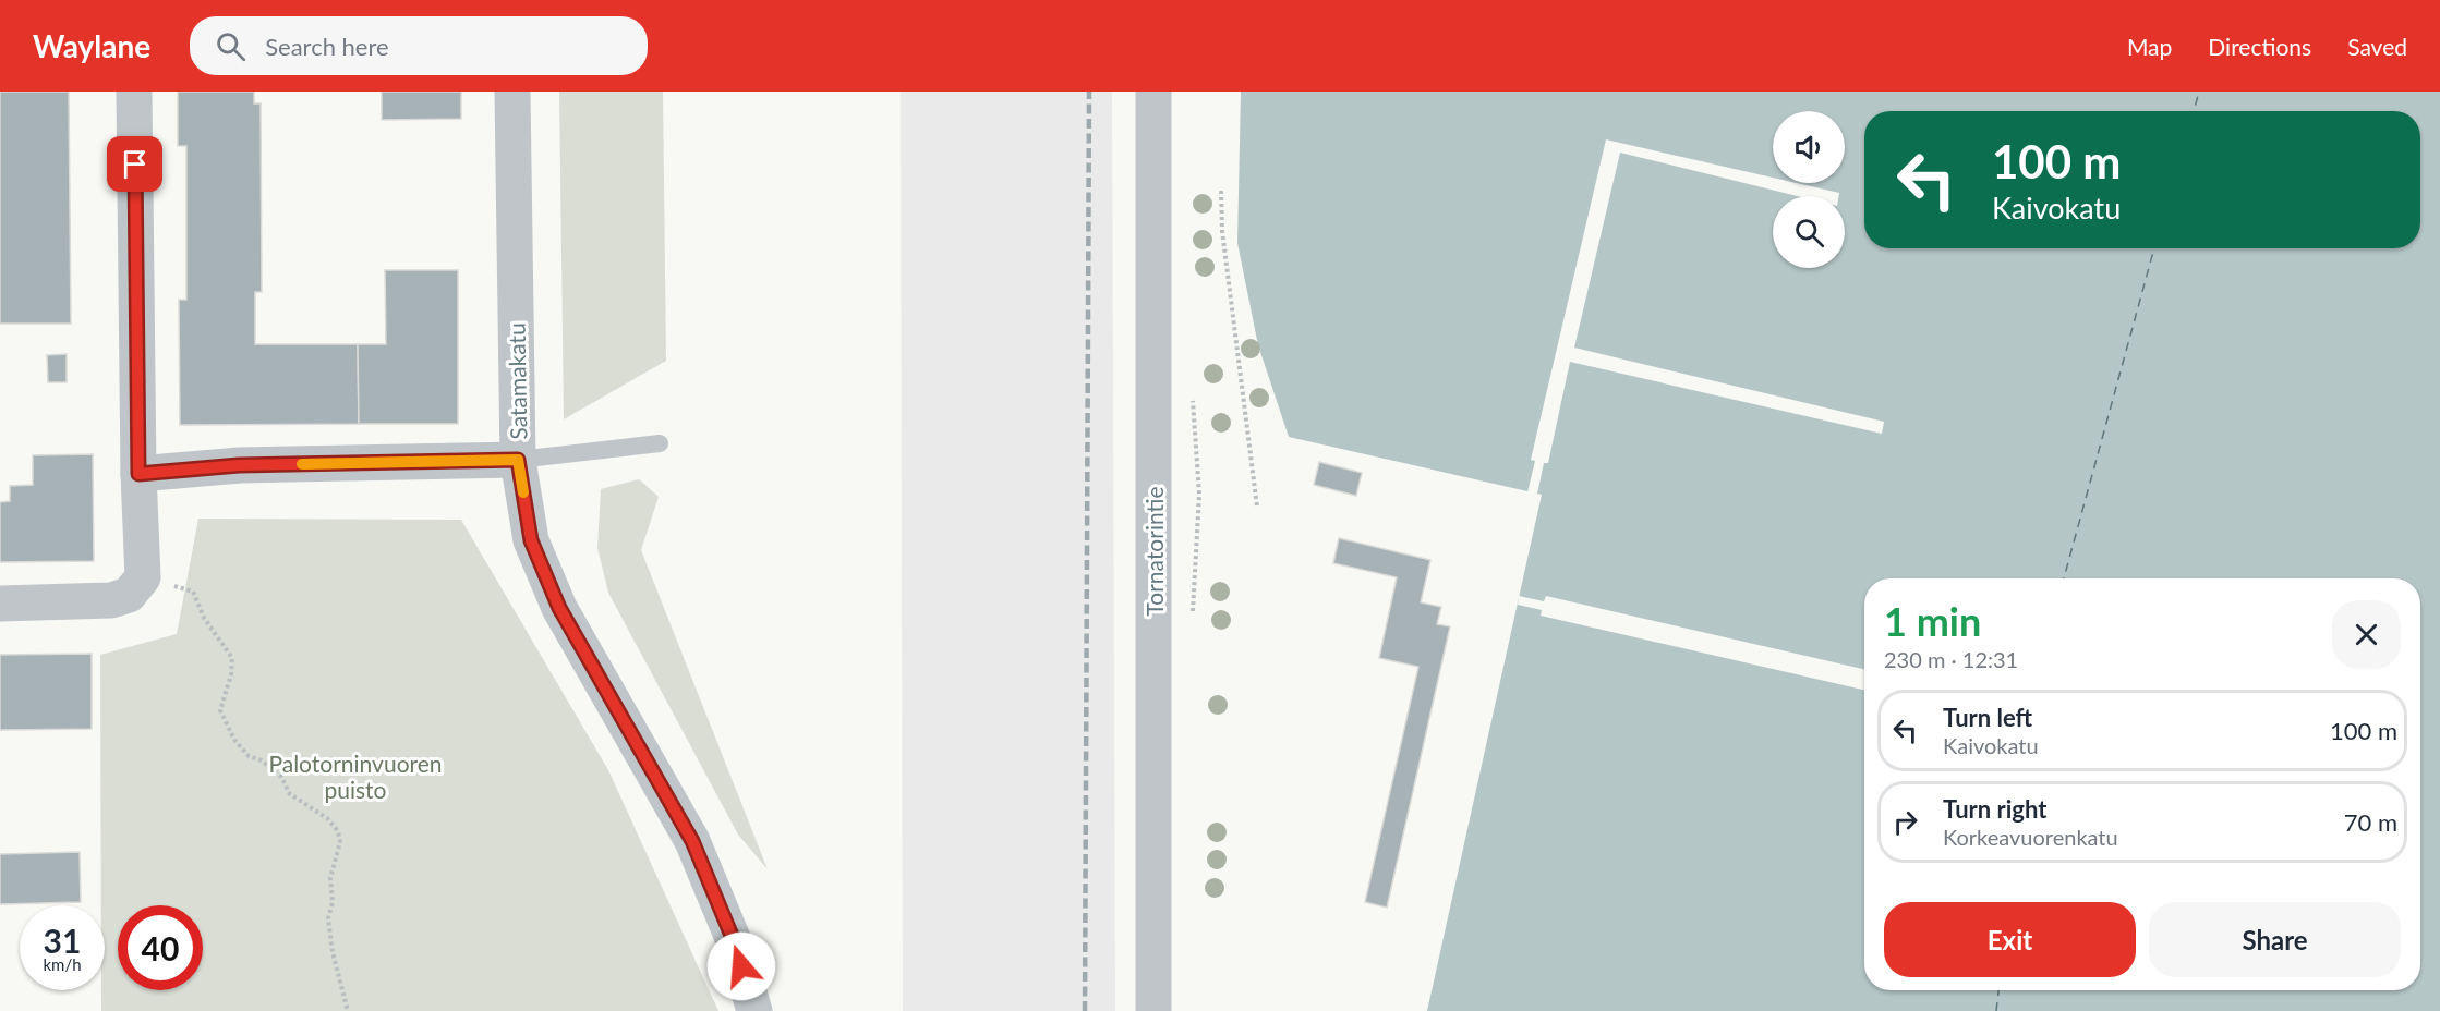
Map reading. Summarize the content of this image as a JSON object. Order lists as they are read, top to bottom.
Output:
{
  "streets": {
    "street": ["Satamakatu", "Tornatorintie"]
  },
  "parks": ["Palotorninvuoren puisto"],
  "page": {
    "header": "Waylane",
    "search": "Search here",
    "nav": ["Map", "Directions", "Saved"],
    "turn": ["100 m", "Kaivokatu"],
    "heading": ["1 min", "230 m · 12:31"],
    "list": [
      {
        "name": "Turn left",
        "note": "Kaivokatu",
        "value": "100 m"
      },
      {
        "name": "Turn right",
        "note": "Korkeavuorenkatu",
        "value": "70 m"
      }
    ],
    "buttons": ["Exit", "Share"],
    "speed": "31 km/h",
    "limit": "40"
  }
}
